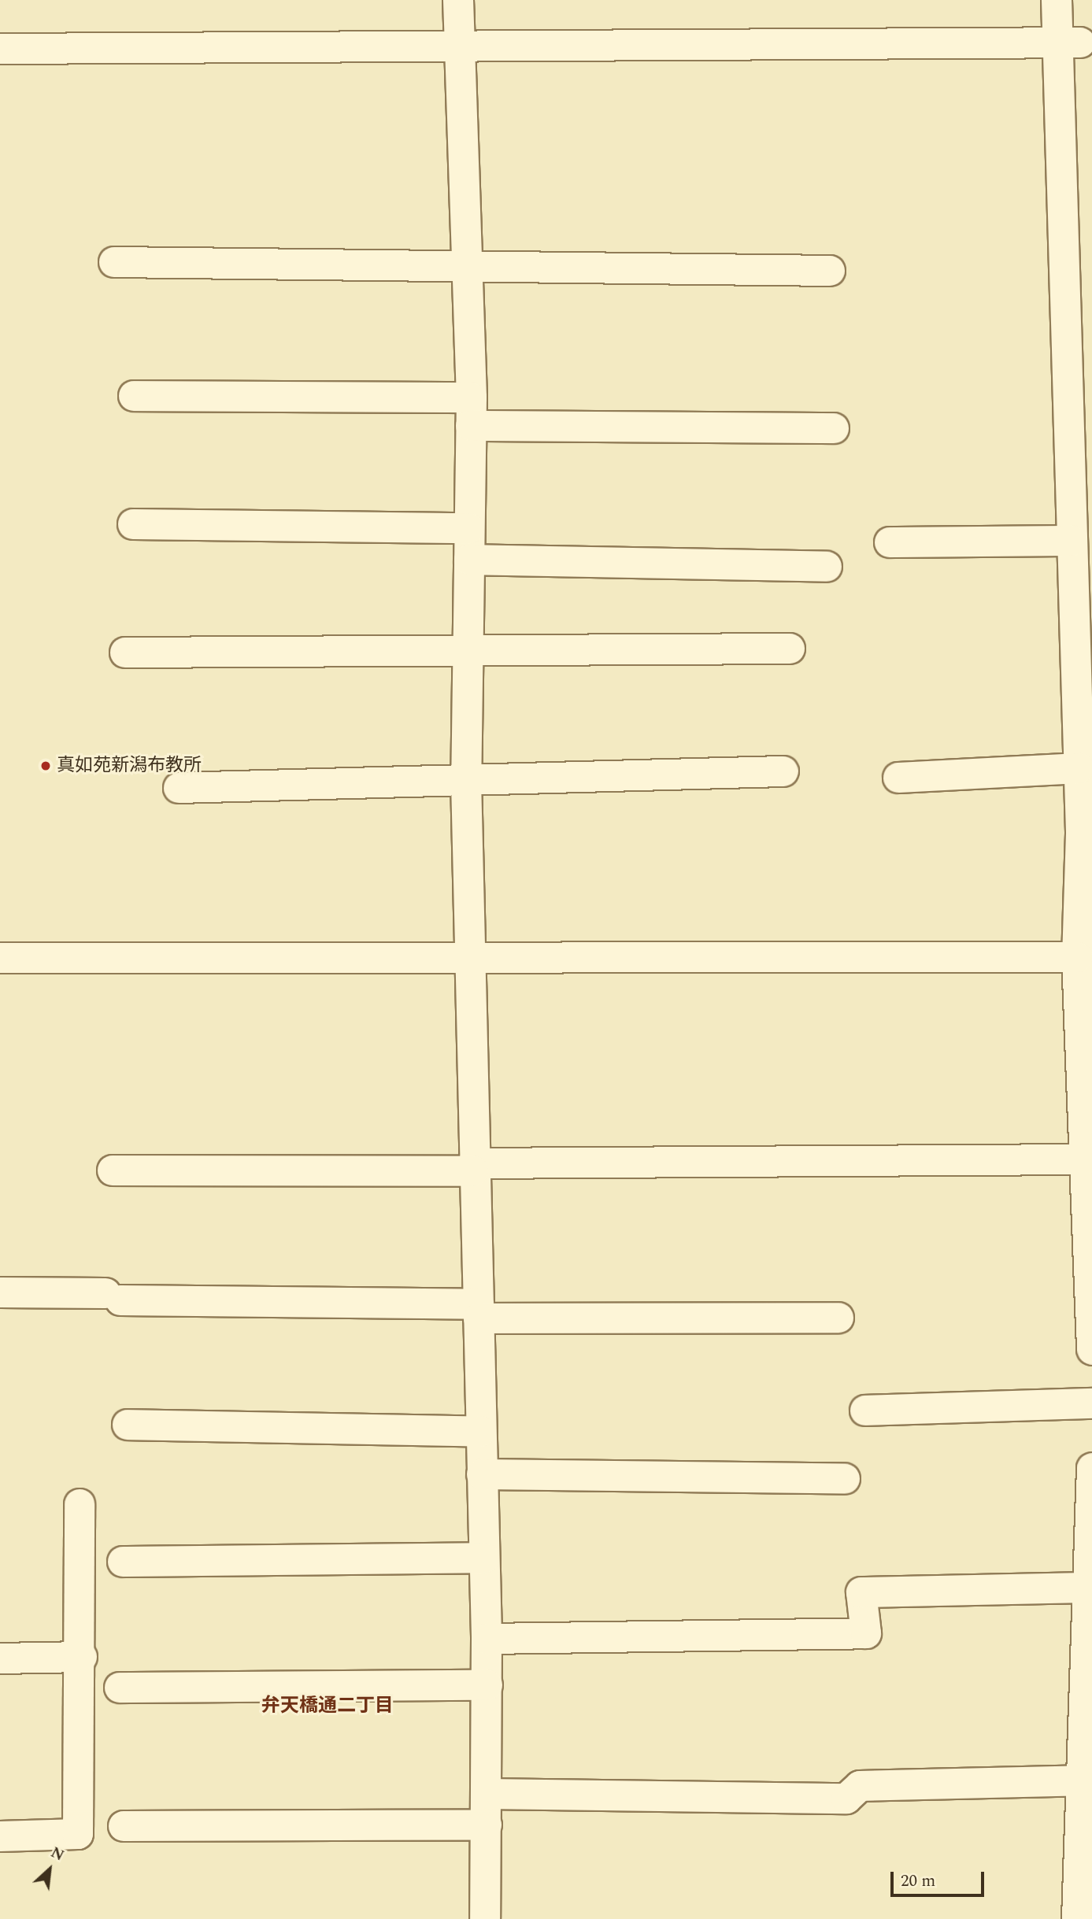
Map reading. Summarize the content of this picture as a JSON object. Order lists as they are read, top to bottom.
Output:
{
  "districts": ["弁天橋通二丁目"],
  "places": ["真如苑新潟布教所"],
  "scale_bar": "20 m",
  "north": "top right"
}
